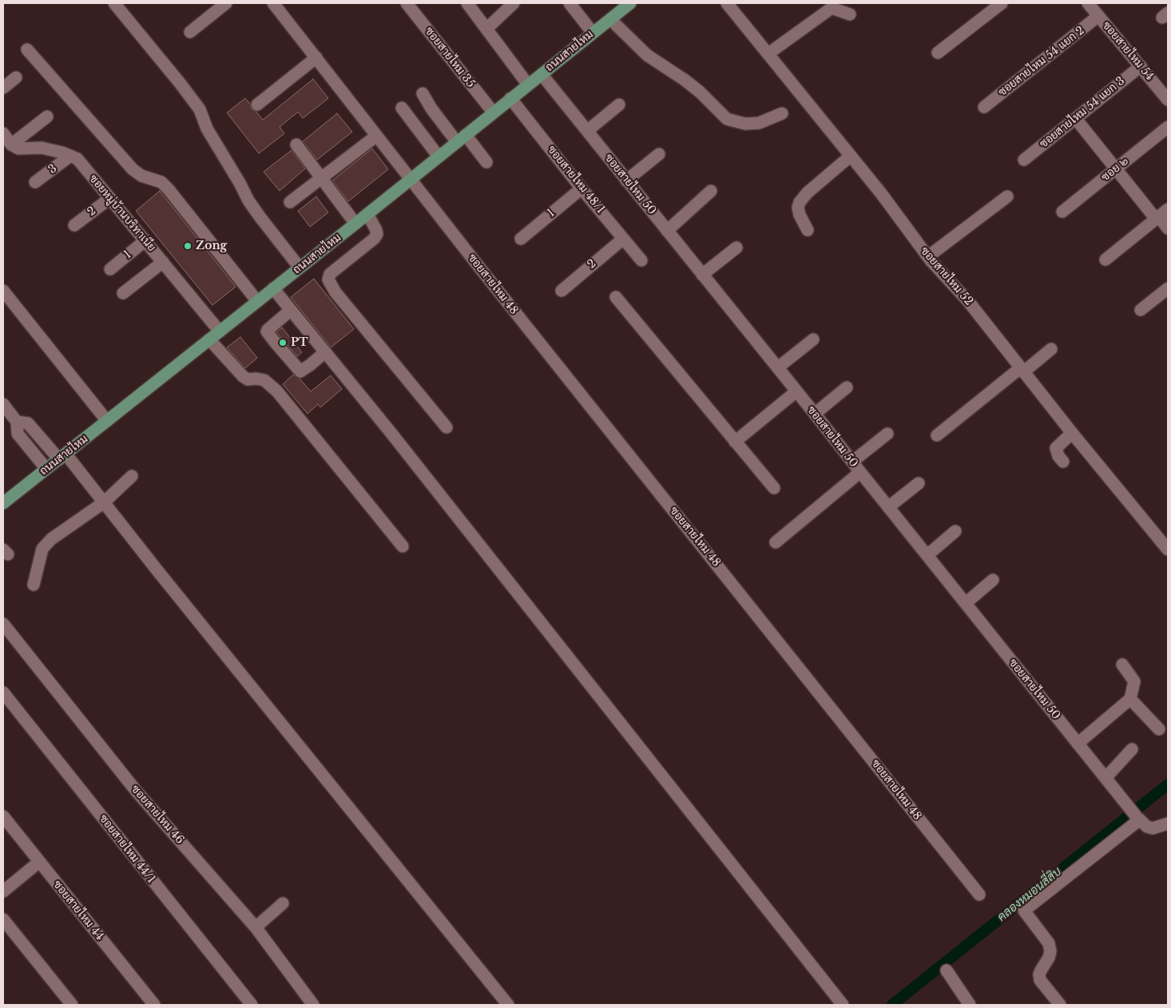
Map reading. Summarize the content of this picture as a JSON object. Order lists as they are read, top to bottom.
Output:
{
  "streets": {
    "main road": ["ถนนสายไหม"],
    "street": [
      "ซอยสายไหม 54",
      "ซอยสายไหม 35",
      "ซอยสายไหม 54 แยก 2",
      "ซอยสายไหม 54 แยก 3",
      "3",
      "ซอย ๒",
      "ซอยสายไหม 48/1",
      "ซอยสายไหม 50",
      "2",
      "ซอยหมู่บ้านบริทาเนีย",
      "1",
      "ซอยสายไหม 52",
      "ซอยสายไหม 48",
      "ซอยสายไหม 46",
      "ซอยสายไหม 44/1",
      "ซอยสายไหม 44"
    ]
  },
  "crossings": [
    ["ถนนสายไหม", "ซอยสายไหม 35"],
    ["ถนนสายไหม", "ซอยสายไหม 48/1"],
    ["ถนนสายไหม", "ซอยสายไหม 50"],
    ["ถนนสายไหม", "ซอยหมู่บ้านบริทาเนีย"],
    ["ถนนสายไหม", "ซอยสายไหม 48"],
    ["ซอยสายไหม 54", "ซอยสายไหม 54 แยก 2"],
    ["ซอยสายไหม 54", "ซอยสายไหม 54 แยก 3"],
    ["3", "ซอยหมู่บ้านบริทาเนีย"],
    ["ซอยสายไหม 48/1", "2"],
    ["ซอยสายไหม 48/1", "1"],
    ["2", "ซอยหมู่บ้านบริทาเนีย"],
    ["ซอยหมู่บ้านบริทาเนีย", "1"]
  ],
  "water": ["คลองหมอนสี่สิบ"],
  "places": ["Zong", "PT"]
}
